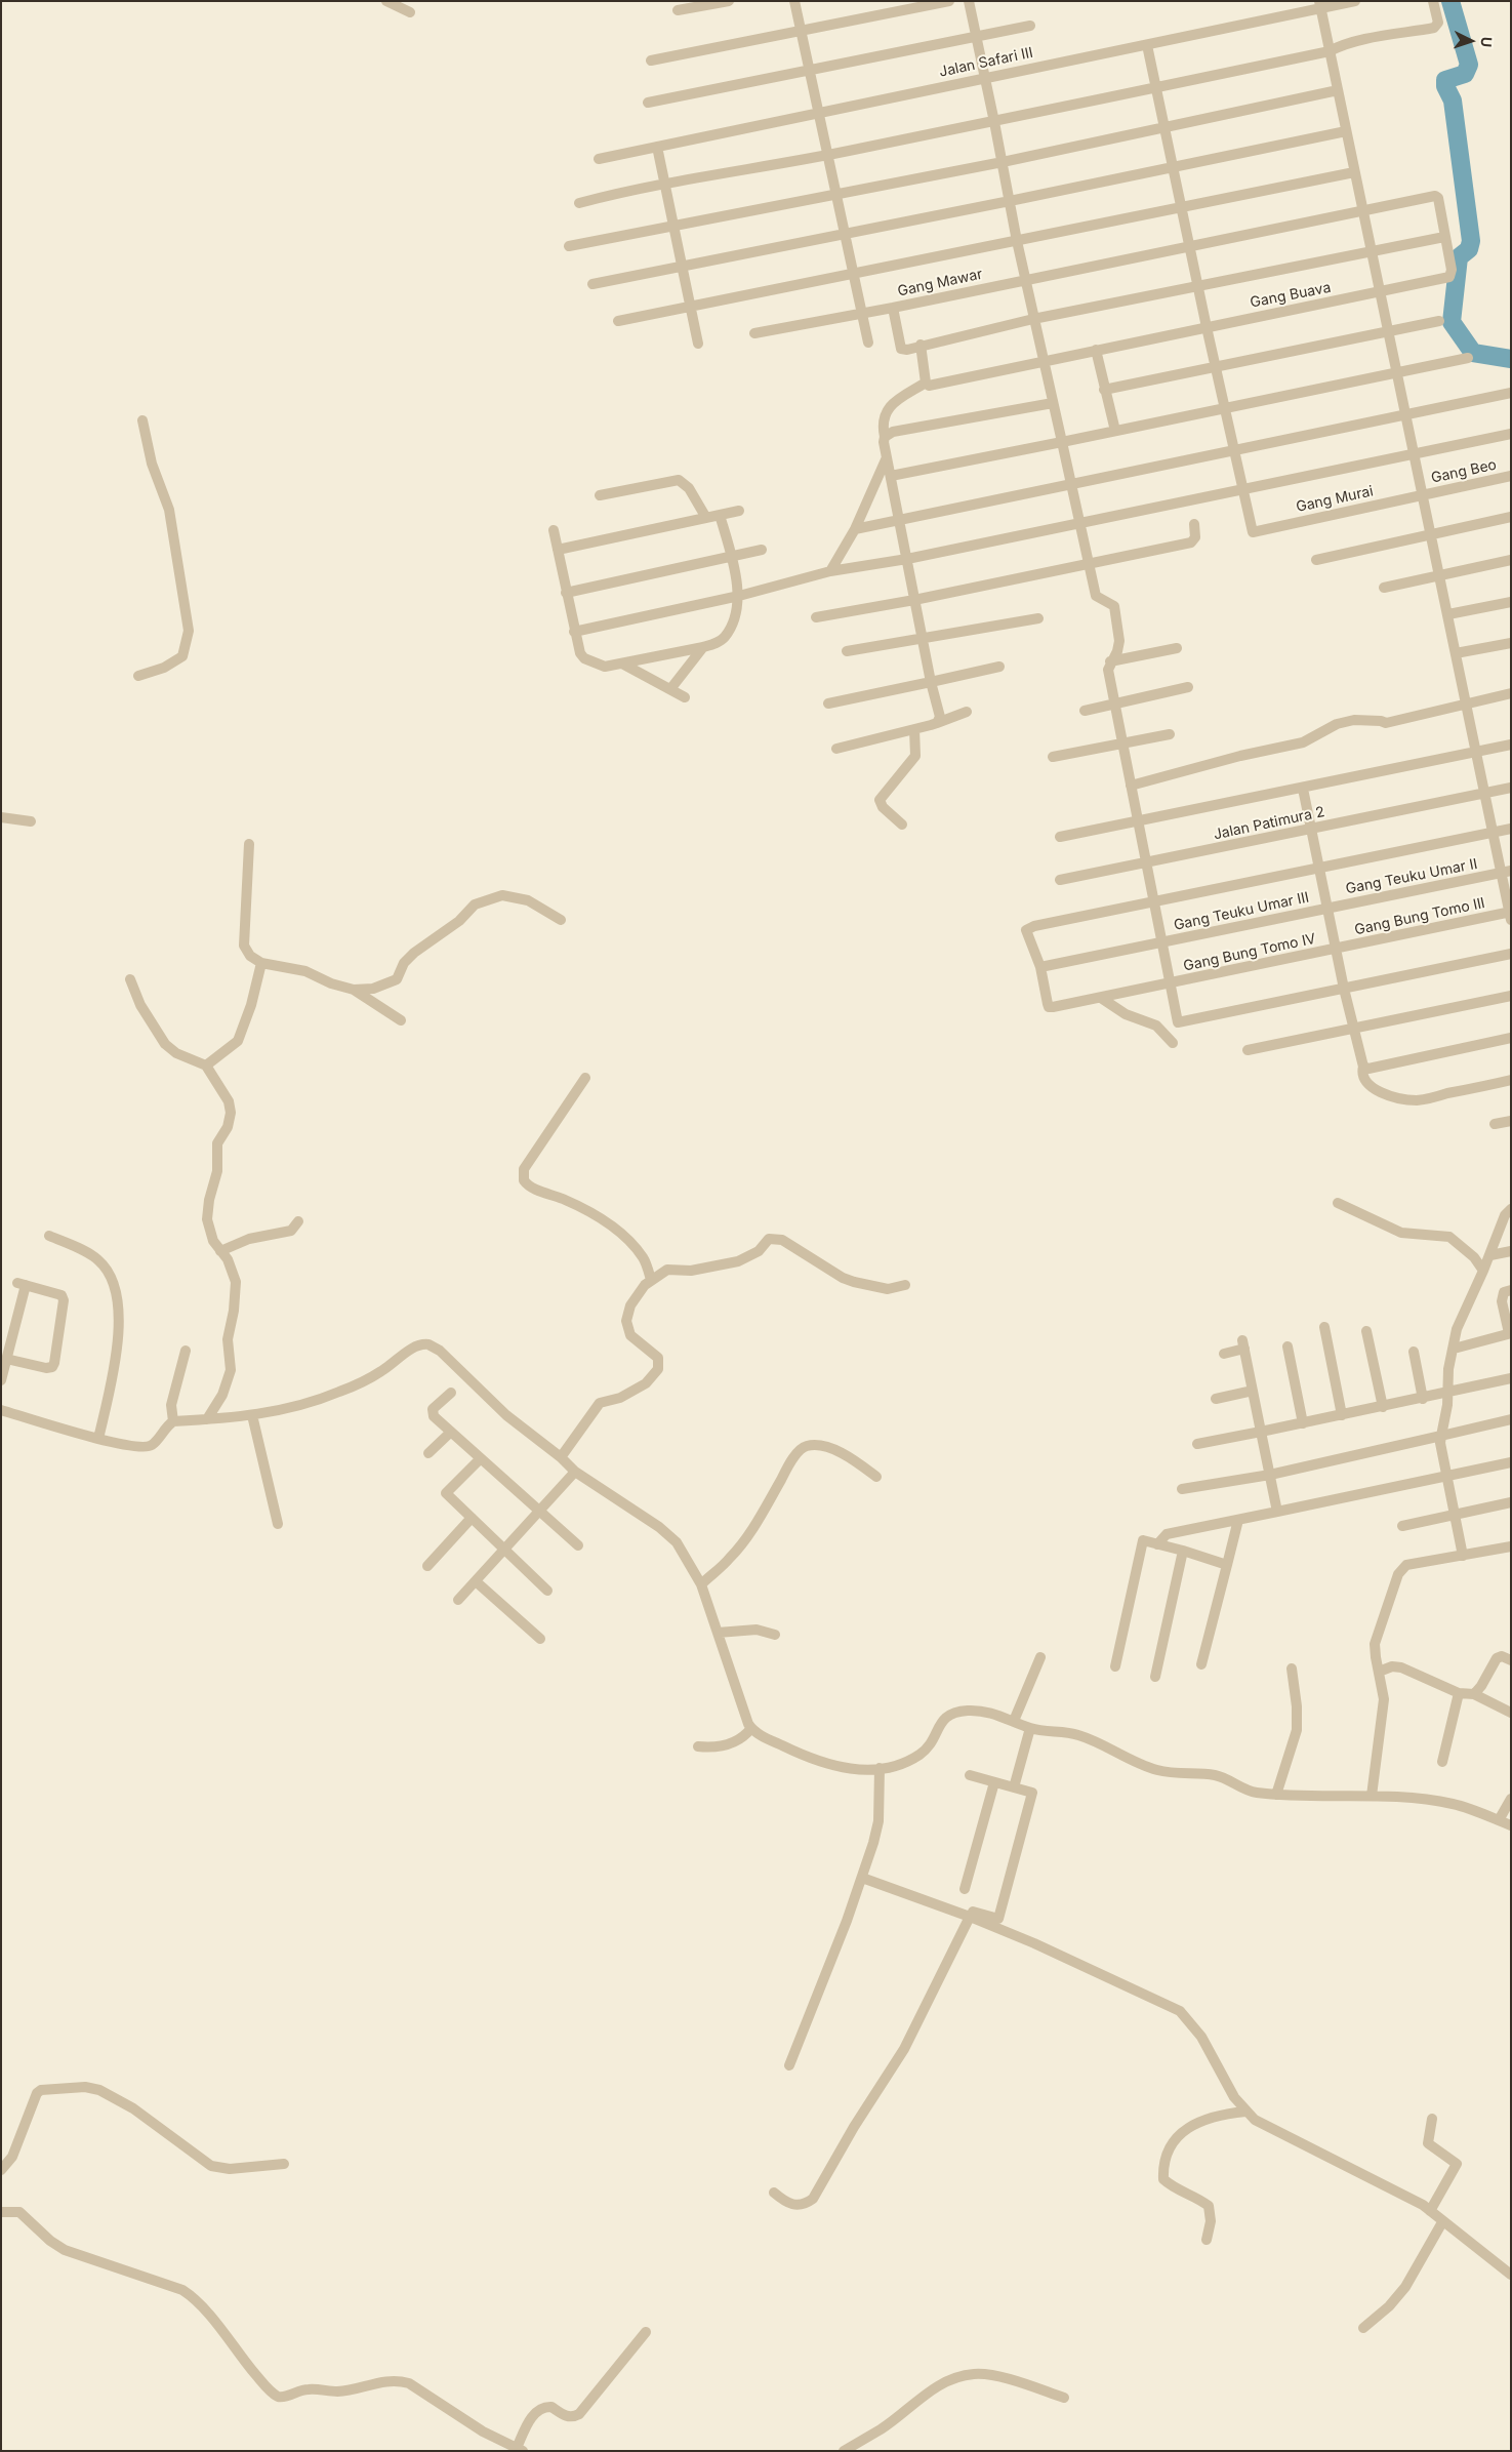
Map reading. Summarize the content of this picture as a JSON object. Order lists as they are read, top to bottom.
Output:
{
  "streets": {
    "street": [
      "Jalan Safari III",
      "Gang Mawar",
      "Gang Buava",
      "Gang Beo",
      "Gang Murai",
      "Jalan Patimura 2",
      "Gang Teuku Umar II",
      "Gang Teuku Umar III",
      "Gang Bung Tomo III",
      "Gang Bung Tomo IV"
    ]
  },
  "crossings": [
    ["Gang Mawar", "Gang Buava"],
    ["Gang Beo", "Gang Murai"],
    ["Gang Teuku Umar II", "Gang Teuku Umar III"],
    ["Gang Teuku Umar III", "Gang Bung Tomo IV"],
    ["Gang Bung Tomo III", "Gang Bung Tomo IV"]
  ],
  "north": "right"
}
